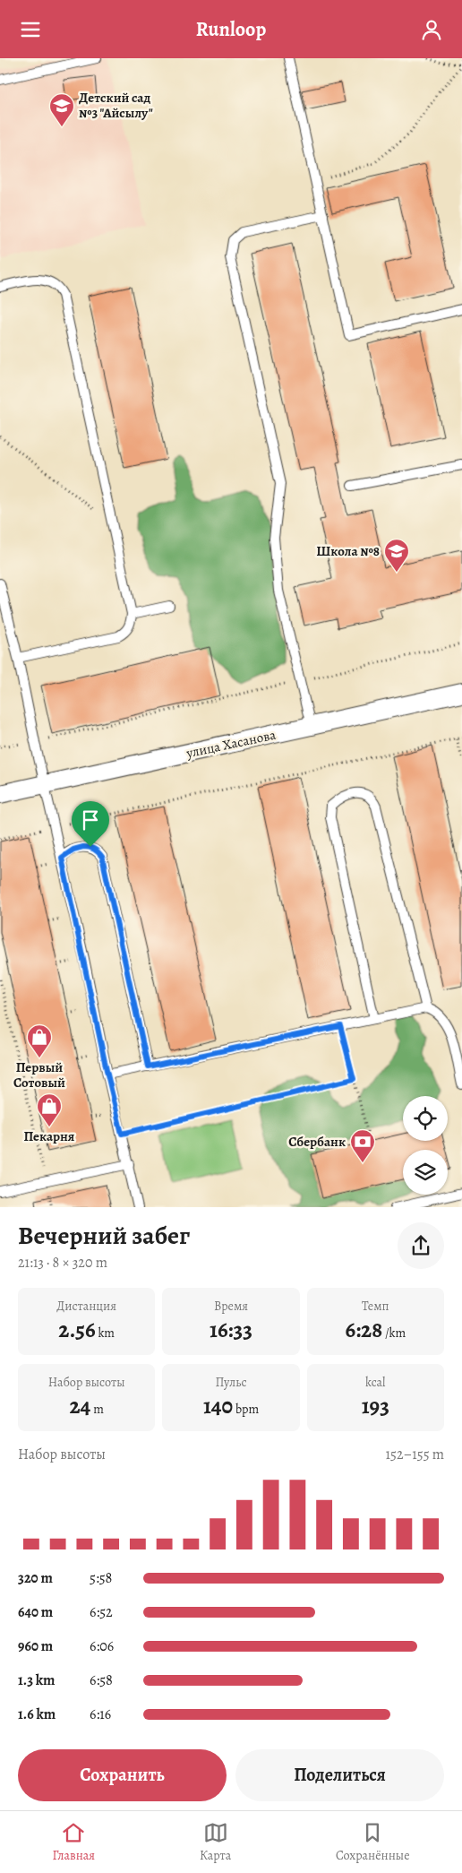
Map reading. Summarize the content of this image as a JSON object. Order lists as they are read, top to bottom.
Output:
{
  "streets": {
    "street": ["улица Хасанова"]
  },
  "places": {
    "school or university": ["Детский сад №3 \"Айсылу\"", "Школа №8"],
    "shop": ["Первый Сотовый", "Пекарня"],
    "bank": ["Сбербанк"]
  },
  "page": {
    "header": "Runloop",
    "heading": ["Вечерний забег", "21:13 · 8 × 320 m"],
    "stats": [
      ["Дистанция", "2.56 km"],
      ["Время", "16:33"],
      ["Темп", "6:28 /km"],
      ["Набор высоты", "24 m"],
      ["Пульс", "140 bpm"],
      ["kcal", "193"]
    ],
    "chart": ["Набор высоты", "152–155 m"],
    "list": [
      {
        "name": "320 m",
        "note": "5:58"
      },
      {
        "name": "640 m",
        "note": "6:52"
      },
      {
        "name": "960 m",
        "note": "6:06"
      },
      {
        "name": "1.3 km",
        "note": "6:58"
      },
      {
        "name": "1.6 km",
        "note": "6:16"
      }
    ],
    "buttons": ["Сохранить", "Поделиться"],
    "tabs": ["Главная", "Карта", "Сохранённые"]
  }
}
